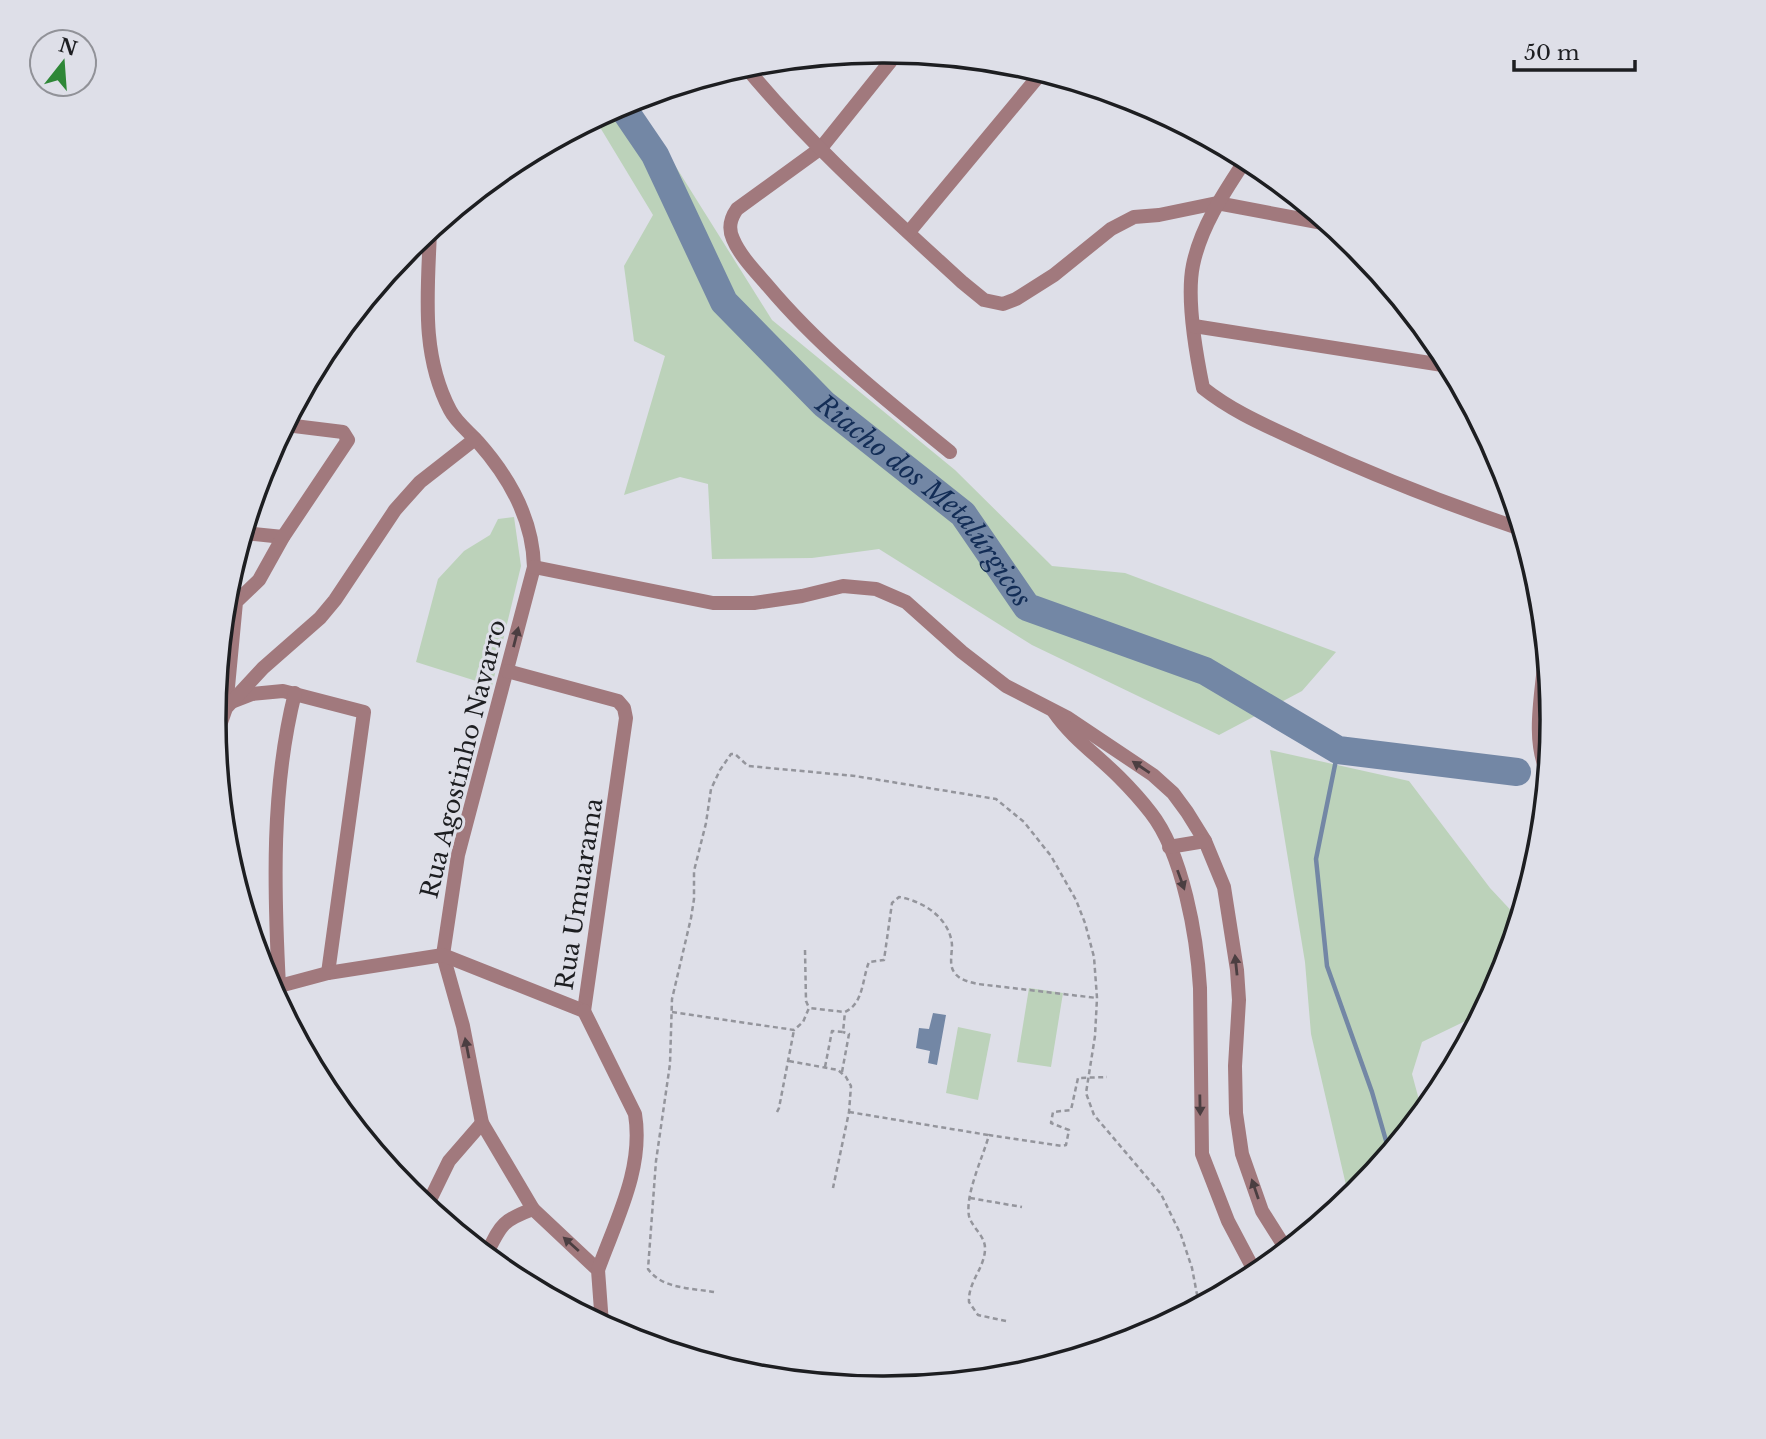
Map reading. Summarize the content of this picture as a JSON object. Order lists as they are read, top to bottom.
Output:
{
  "streets": {
    "street": ["Rua Agostinho Navarro", "Rua Umuarama"]
  },
  "crossings": [
    ["Rua Agostinho Navarro", "Rua Umuarama"]
  ],
  "water": ["Riacho dos Metalúrgicos"],
  "scale_bar": "50 m",
  "north": "top"
}
